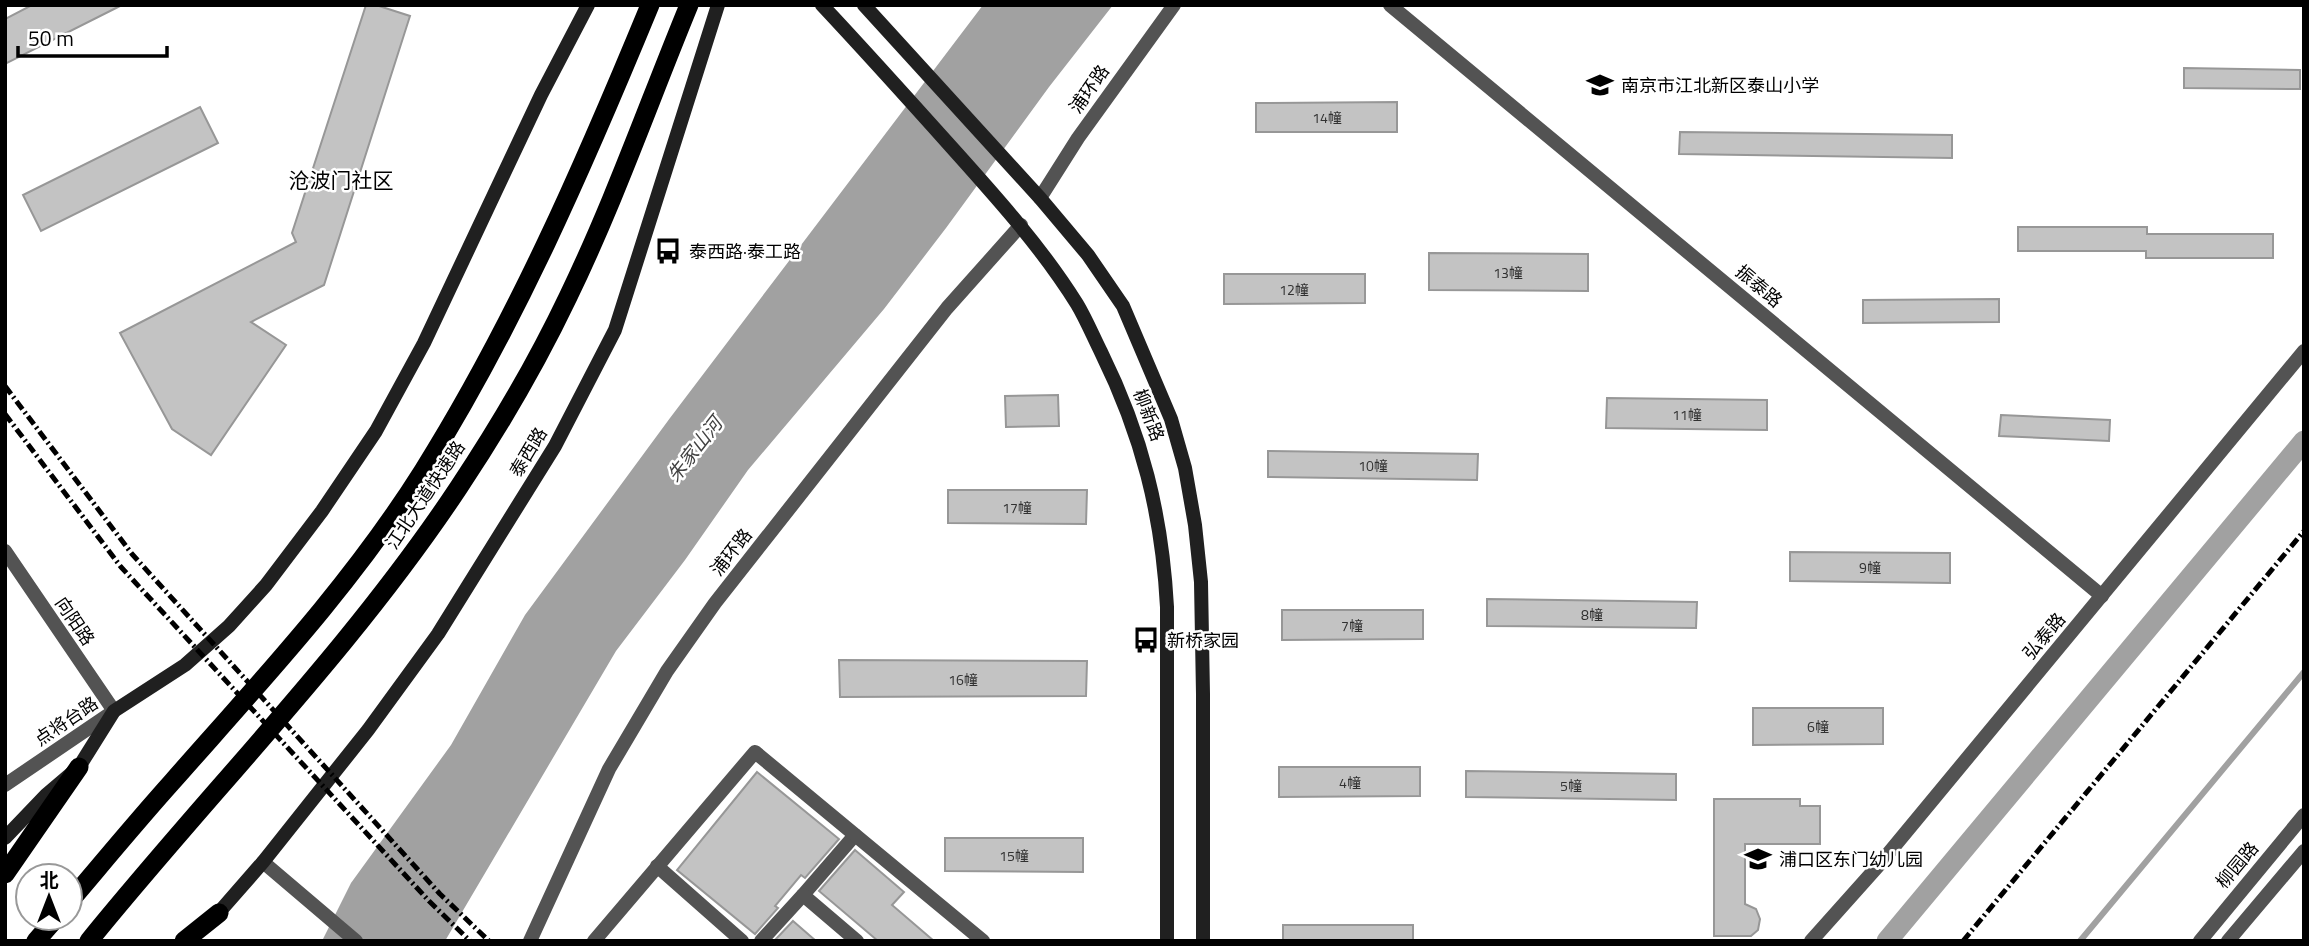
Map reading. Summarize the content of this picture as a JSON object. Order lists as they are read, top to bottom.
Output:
{
  "streets": {
    "highway": ["江北大道快速路"],
    "main road": ["柳新路", "泰西路", "点将台路"],
    "street": [
      "浦环路",
      "振泰路",
      "向阳路",
      "弘泰路",
      "柳园路"
    ]
  },
  "crossings": [
    ["浦环路", "柳新路"],
    ["振泰路", "弘泰路"],
    ["向阳路", "点将台路"]
  ],
  "districts": ["沧波门社区"],
  "water": ["朱家山河"],
  "places": {
    "school or university": ["南京市江北新区泰山小学", "浦口区东门幼儿园"],
    "bus stop": ["泰西路·泰工路", "新桥家园"]
  },
  "house_numbers": [
    "14幢",
    "13幢",
    "12幢",
    "11幢",
    "10幢",
    "17幢",
    "9幢",
    "8幢",
    "7幢",
    "16幢",
    "6幢",
    "4幢",
    "5幢",
    "15幢"
  ],
  "scale_bar": "50 m",
  "north": "top"
}
